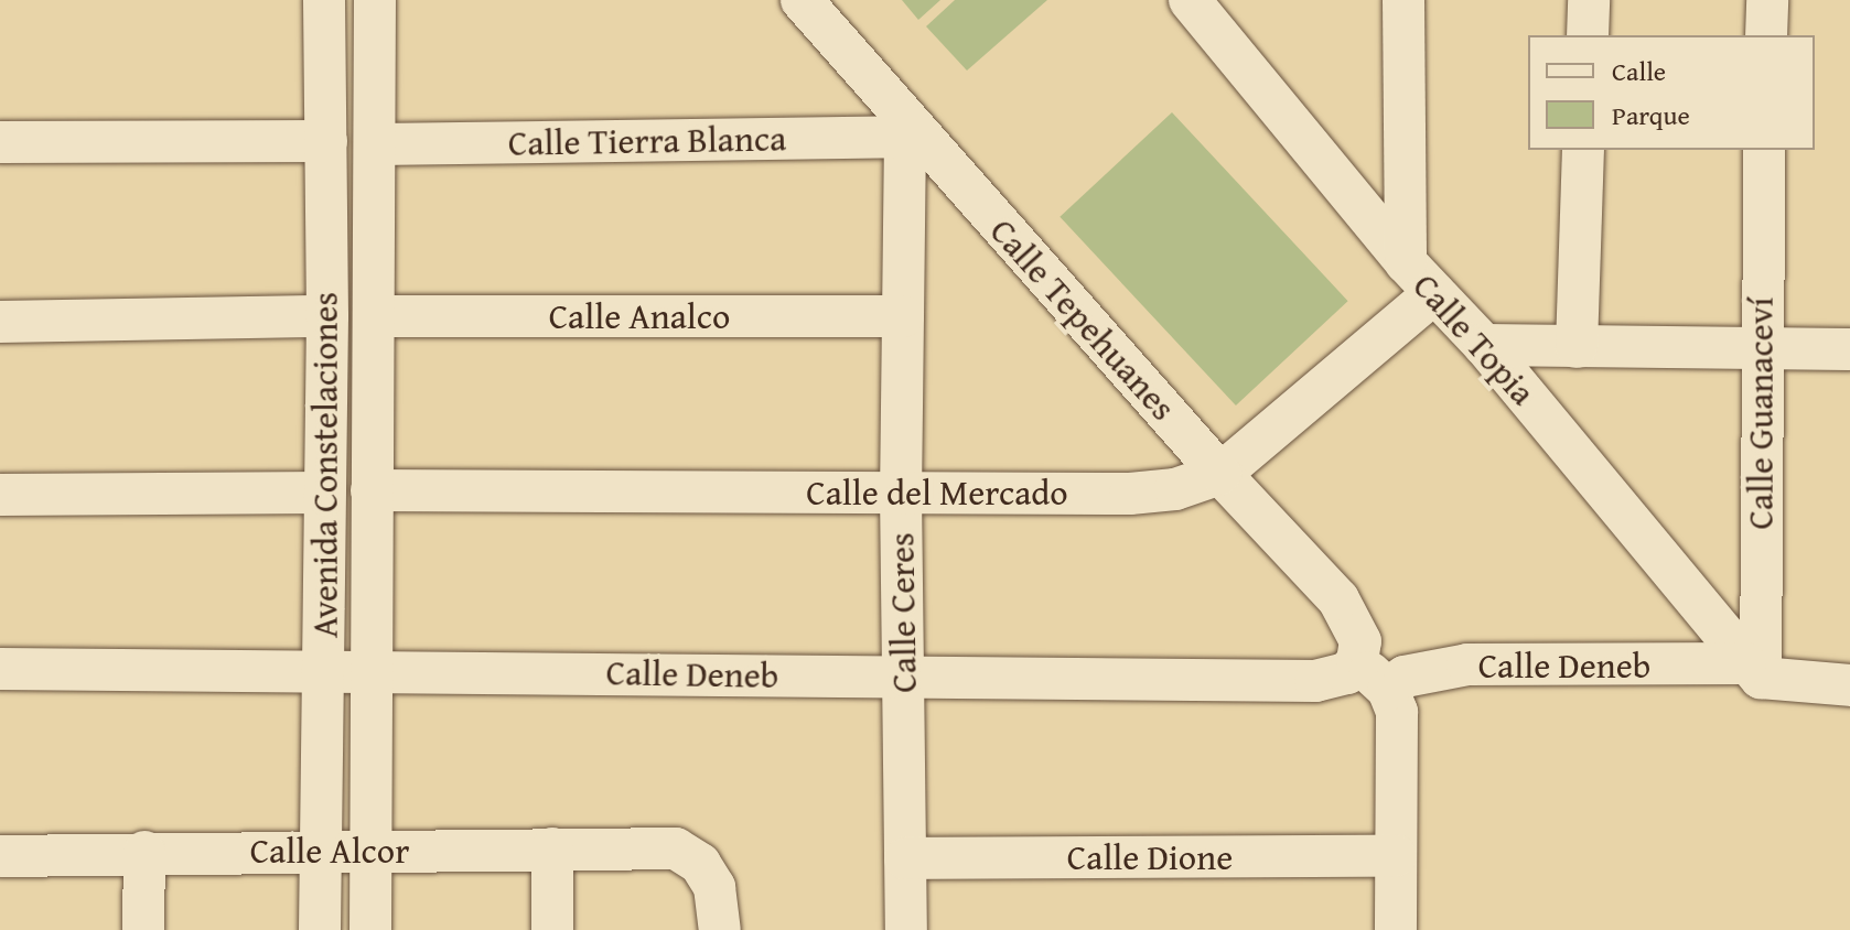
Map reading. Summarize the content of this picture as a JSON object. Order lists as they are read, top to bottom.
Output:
{
  "streets": {
    "street": [
      "Calle Tierra Blanca",
      "Calle Analco",
      "Calle Tepehuanes",
      "Calle Topia",
      "Calle Guanaceví",
      "Avenida Constelaciones",
      "Calle del Mercado",
      "Calle Ceres",
      "Calle Deneb",
      "Calle Alcor",
      "Calle Dione"
    ]
  },
  "crossings": [
    ["Calle Tierra Blanca", "Calle Tepehuanes"],
    ["Calle Tierra Blanca", "Avenida Constelaciones"],
    ["Calle Tierra Blanca", "Calle Ceres"],
    ["Calle Analco", "Avenida Constelaciones"],
    ["Calle Analco", "Calle Ceres"],
    ["Calle Tepehuanes", "Calle del Mercado"],
    ["Calle Tepehuanes", "Calle Ceres"],
    ["Calle Tepehuanes", "Calle Deneb"],
    ["Calle Topia", "Calle Guanaceví"],
    ["Calle Topia", "Calle del Mercado"],
    ["Calle Topia", "Calle Deneb"],
    ["Calle Guanaceví", "Calle Deneb"],
    ["Avenida Constelaciones", "Calle del Mercado"],
    ["Avenida Constelaciones", "Calle Deneb"],
    ["Avenida Constelaciones", "Calle Alcor"],
    ["Calle del Mercado", "Calle Ceres"],
    ["Calle Ceres", "Calle Deneb"],
    ["Calle Ceres", "Calle Dione"]
  ],
  "legend": ["Calle", "Parque"]
}
